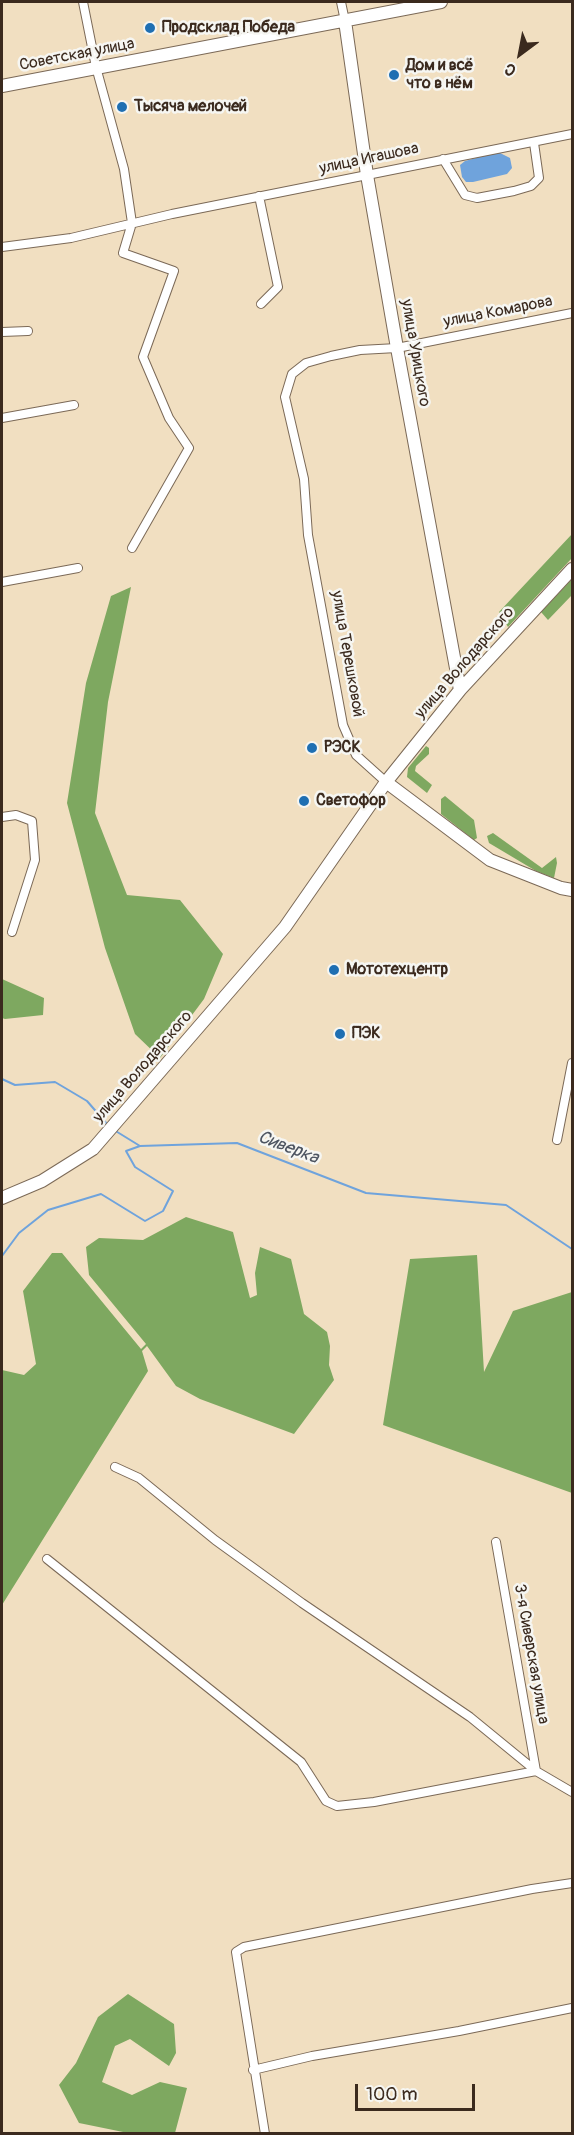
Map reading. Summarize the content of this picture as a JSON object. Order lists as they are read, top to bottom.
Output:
{
  "streets": {
    "main road": [
      "Советская улица",
      "улица Урицкого",
      "улица Терешковой",
      "улица Володарского"
    ],
    "street": ["улица Игашова", "улица Комарова", "3-я Сиверская улица"]
  },
  "crossings": [
    ["Советская улица", "улица Урицкого"],
    ["улица Игашова", "улица Урицкого"],
    ["улица Комарова", "улица Урицкого"],
    ["улица Комарова", "улица Терешковой"],
    ["улица Урицкого", "улица Володарского"],
    ["улица Терешковой", "улица Володарского"]
  ],
  "water": ["Сиверка"],
  "places": [
    "Продсклад Победа",
    "Дом и всё что в нём",
    "Тысяча мелочей",
    "РЭСК",
    "Светофор",
    "Мототехцентр",
    "ПЭК"
  ],
  "scale_bar": "100 m",
  "north": "bottom left"
}
